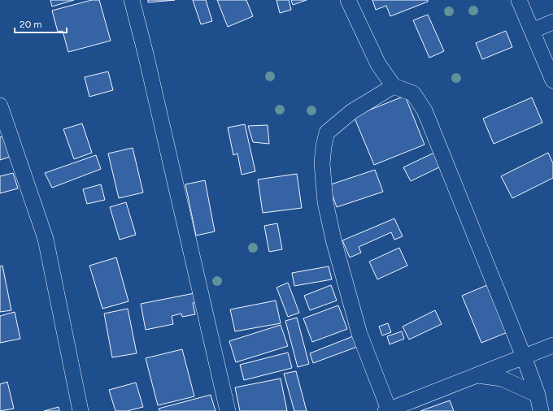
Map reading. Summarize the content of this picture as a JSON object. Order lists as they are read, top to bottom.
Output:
{
  "scale_bar": "20 m"
}
